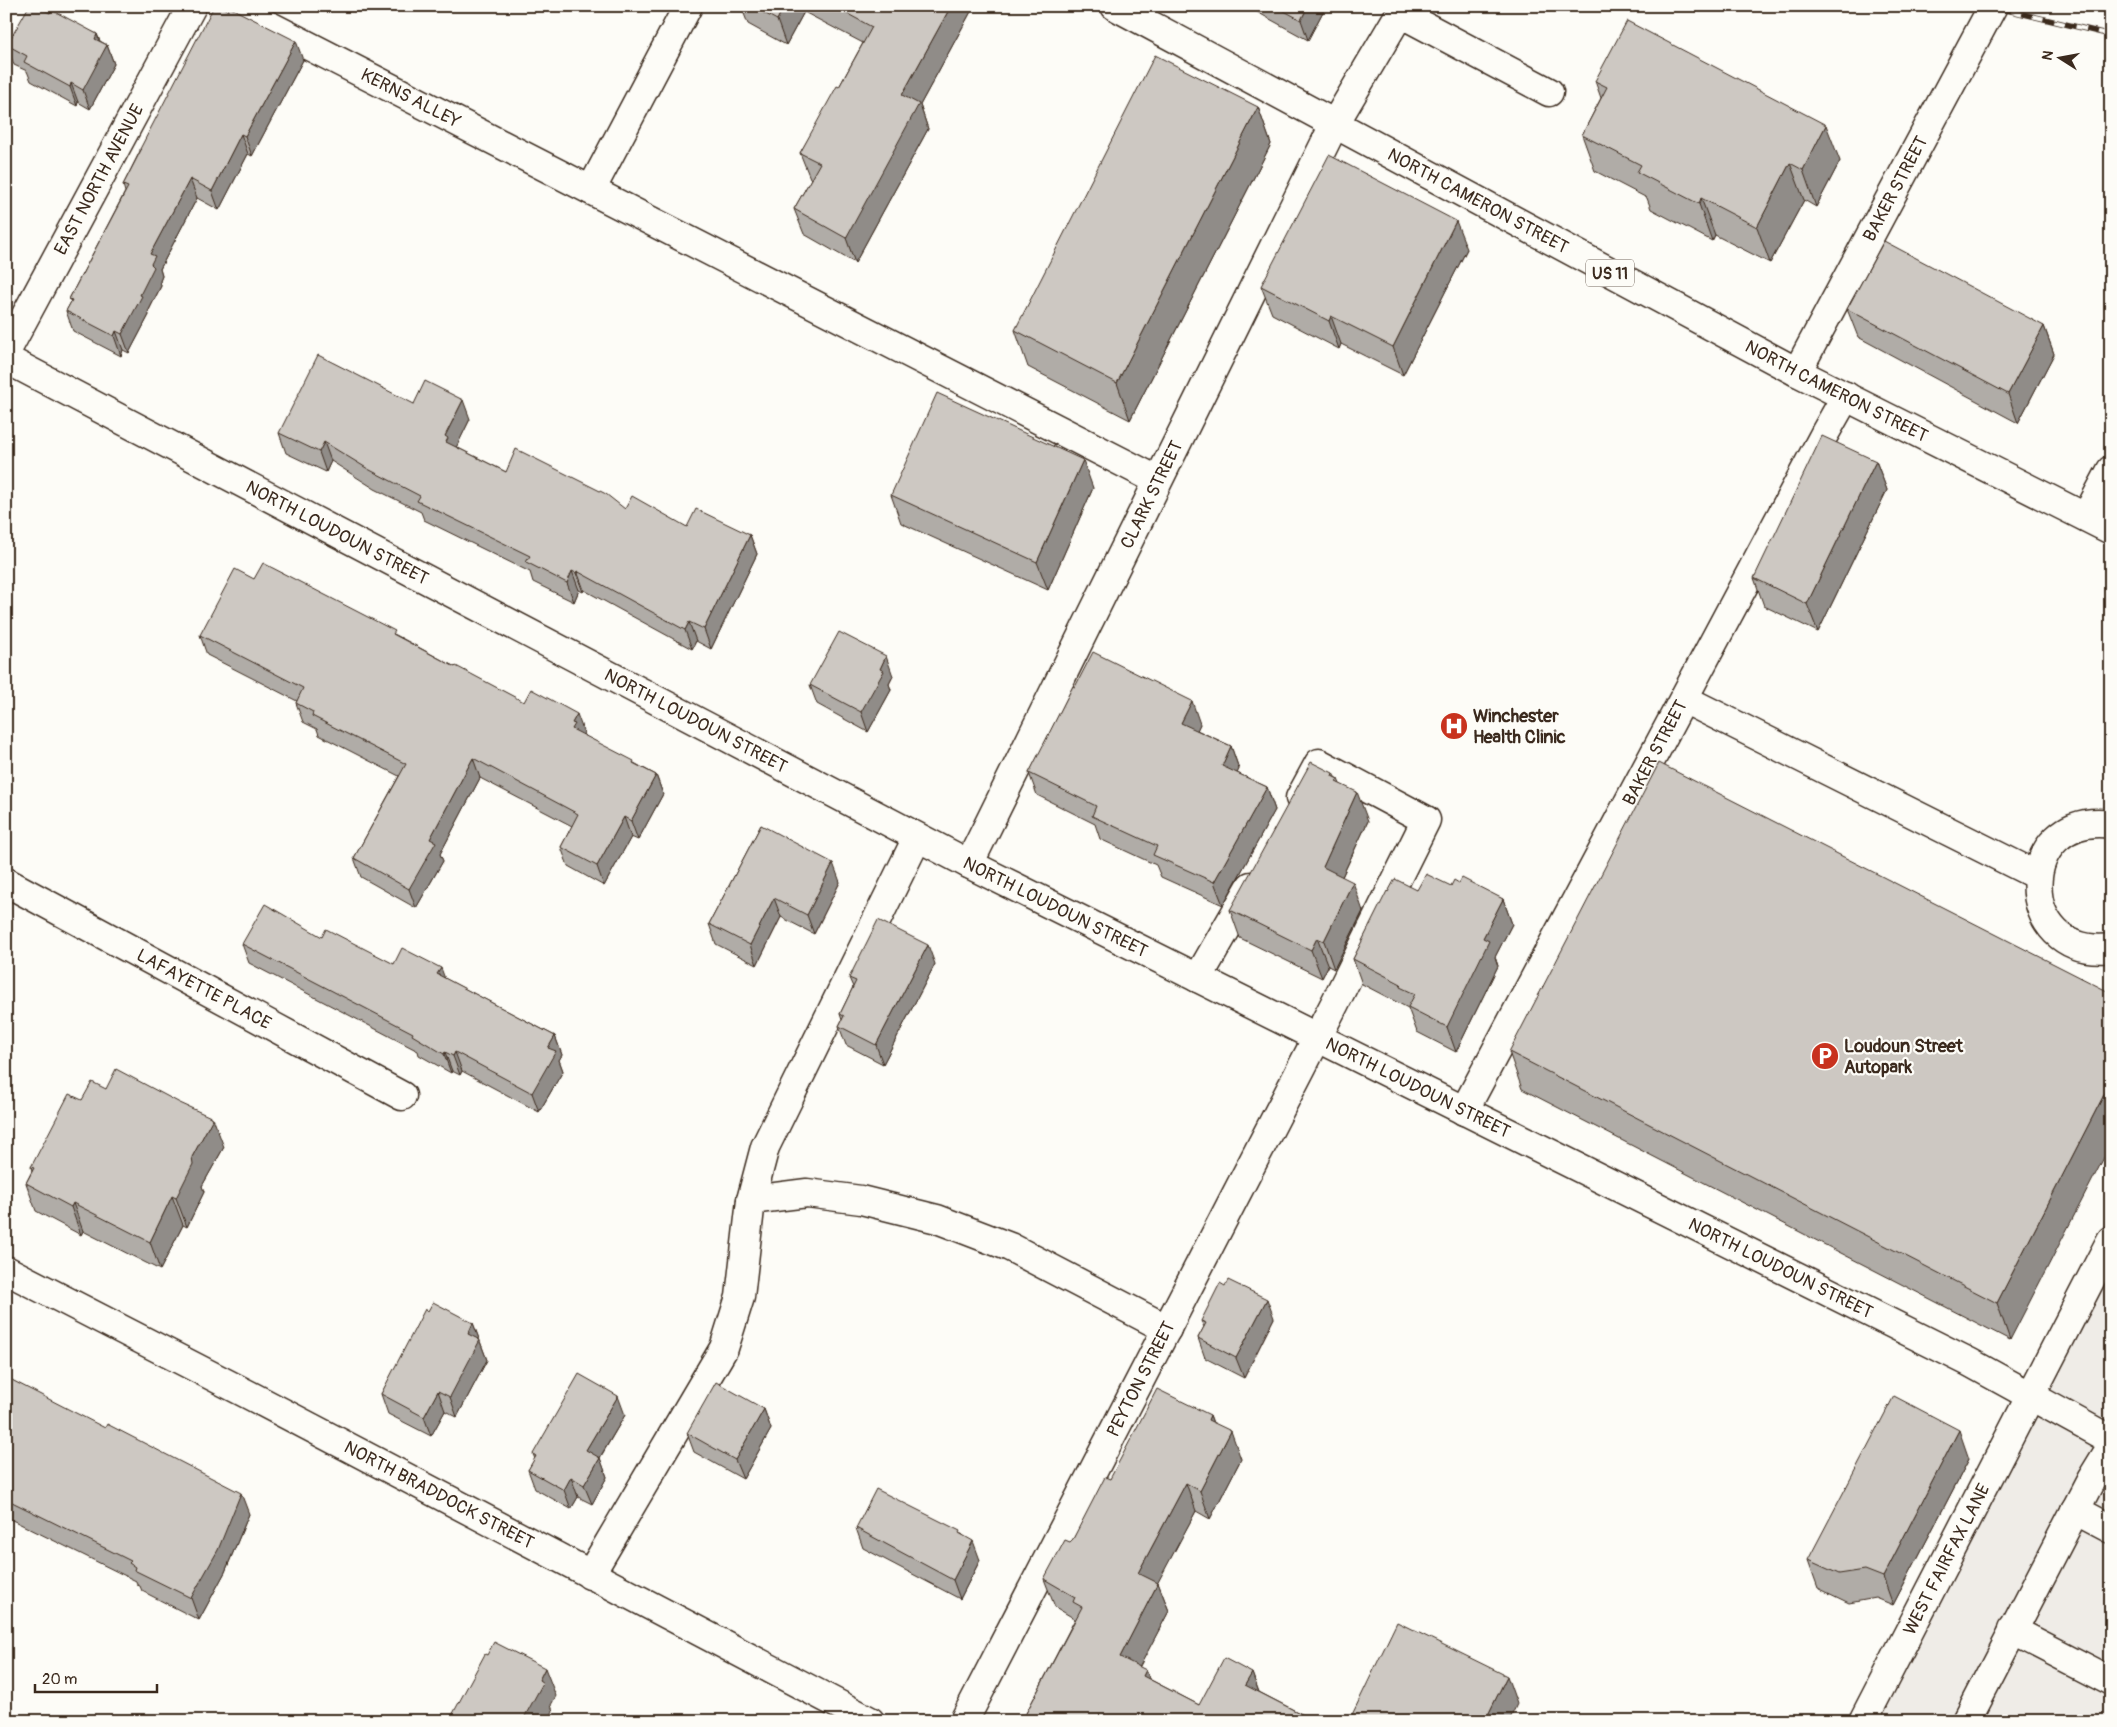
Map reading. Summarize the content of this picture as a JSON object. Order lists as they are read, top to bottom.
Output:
{
  "streets": {
    "street": [
      "KERNS ALLEY",
      "EAST NORTH AVENUE",
      "BAKER STREET",
      "NORTH CAMERON STREET",
      "US 11",
      "CLARK STREET",
      "NORTH LOUDOUN STREET",
      "LAFAYETTE PLACE",
      "PEYTON STREET",
      "NORTH BRADDOCK STREET",
      "WEST FAIRFAX LANE"
    ]
  },
  "crossings": [
    ["KERNS ALLEY", "CLARK STREET"],
    ["BAKER STREET", "NORTH CAMERON STREET"],
    ["BAKER STREET", "NORTH LOUDOUN STREET"],
    ["NORTH CAMERON STREET", "CLARK STREET"],
    ["CLARK STREET", "NORTH LOUDOUN STREET"],
    ["NORTH LOUDOUN STREET", "PEYTON STREET"],
    ["NORTH LOUDOUN STREET", "WEST FAIRFAX LANE"]
  ],
  "places": {
    "hospital": ["Winchester Health Clinic"],
    "parking": ["Loudoun Street Autopark"]
  },
  "scale_bar": "20 m",
  "north": "left"
}
